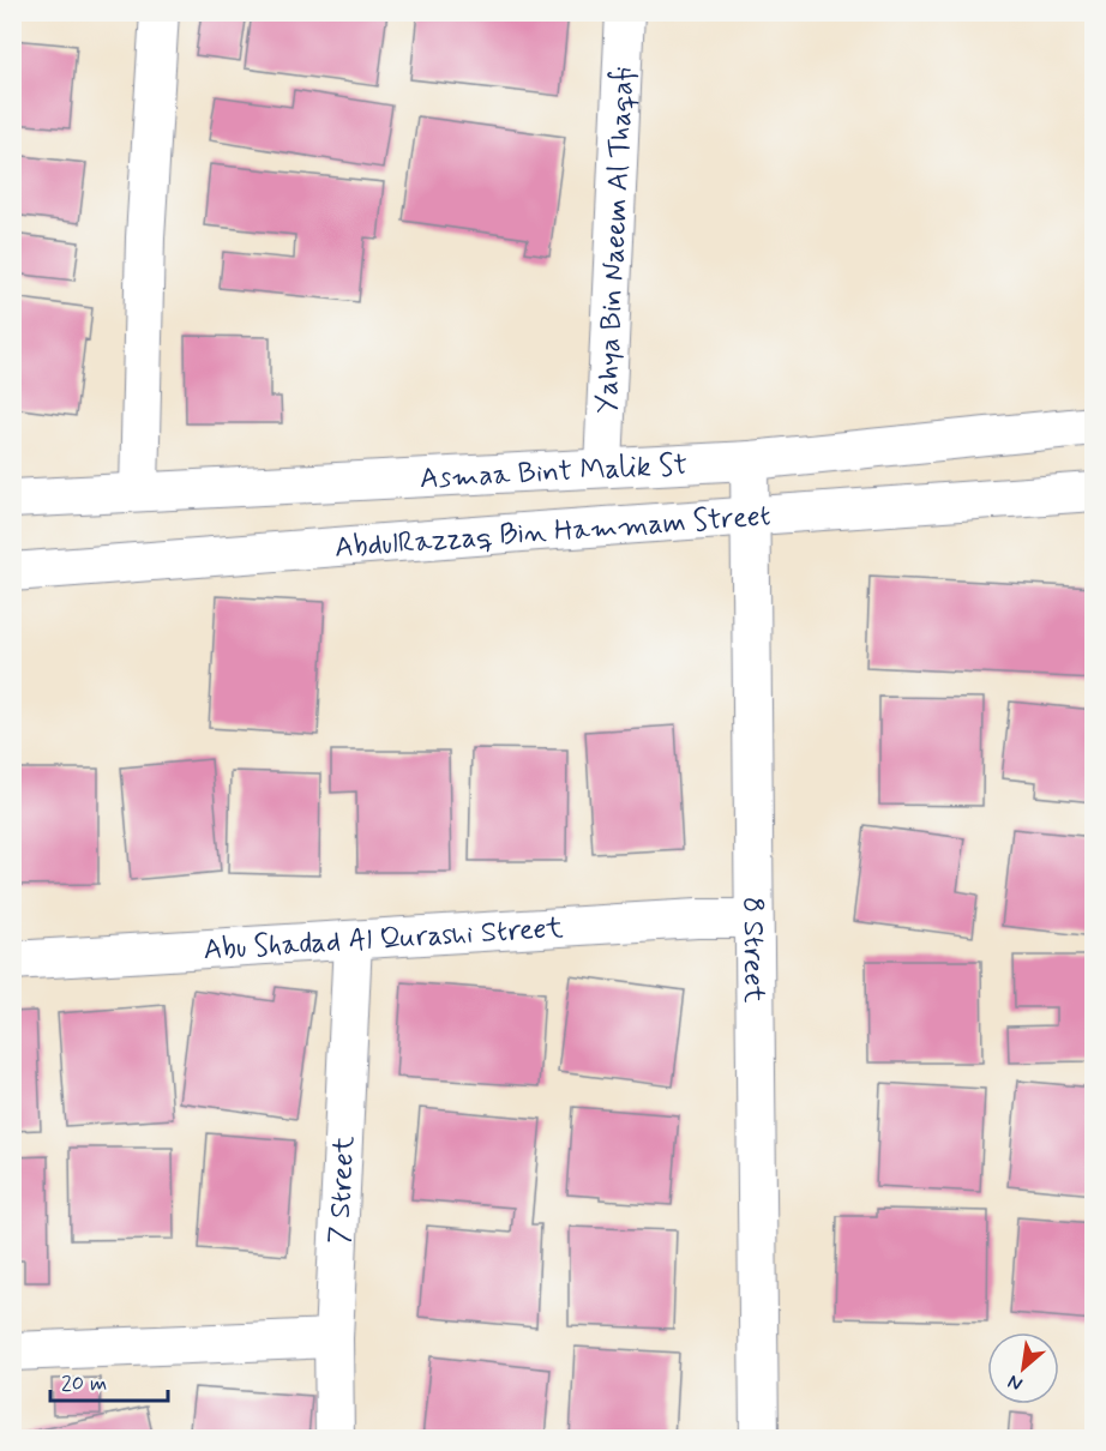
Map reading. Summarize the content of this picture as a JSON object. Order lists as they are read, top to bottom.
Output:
{
  "streets": {
    "street": [
      "Yahya Bin Naeem Al Thaqafi",
      "Asmaa Bint Malik St",
      "AbdulRazzaq Bin Hammam Street",
      "Abu Shadad Al Qurashi Street",
      "8 Street",
      "7 Street"
    ]
  },
  "crossings": [
    ["Yahya Bin Naeem Al Thaqafi", "Asmaa Bint Malik St"],
    ["Asmaa Bint Malik St", "8 Street"],
    ["AbdulRazzaq Bin Hammam Street", "8 Street"],
    ["Abu Shadad Al Qurashi Street", "8 Street"],
    ["Abu Shadad Al Qurashi Street", "7 Street"]
  ],
  "scale_bar": "20 m",
  "north": "bottom left"
}
